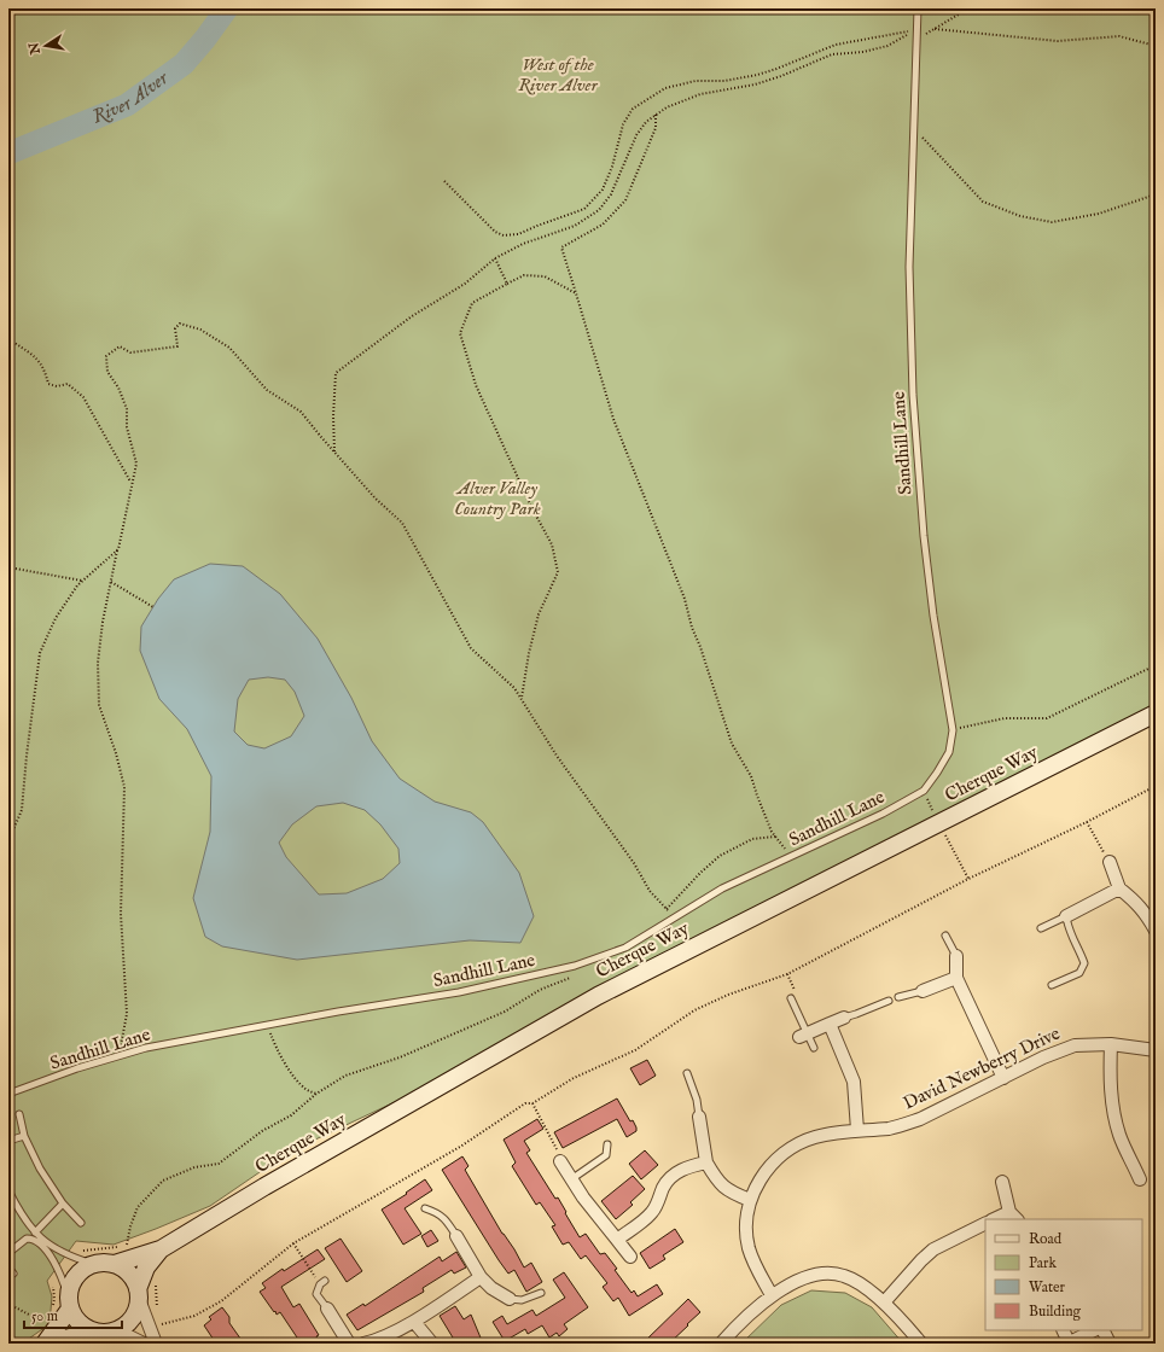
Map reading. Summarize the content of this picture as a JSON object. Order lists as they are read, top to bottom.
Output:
{
  "streets": {
    "street": ["Cherque Way", "David Newberry Drive"],
    "lane": ["Sandhill Lane"]
  },
  "water": ["River Alver"],
  "parks": ["West of the River Alver", "Alver Valley Country Park"],
  "legend": [
    "Road",
    "Park",
    "Water",
    "Building"
  ],
  "scale_bar": "50 m",
  "north": "left"
}
